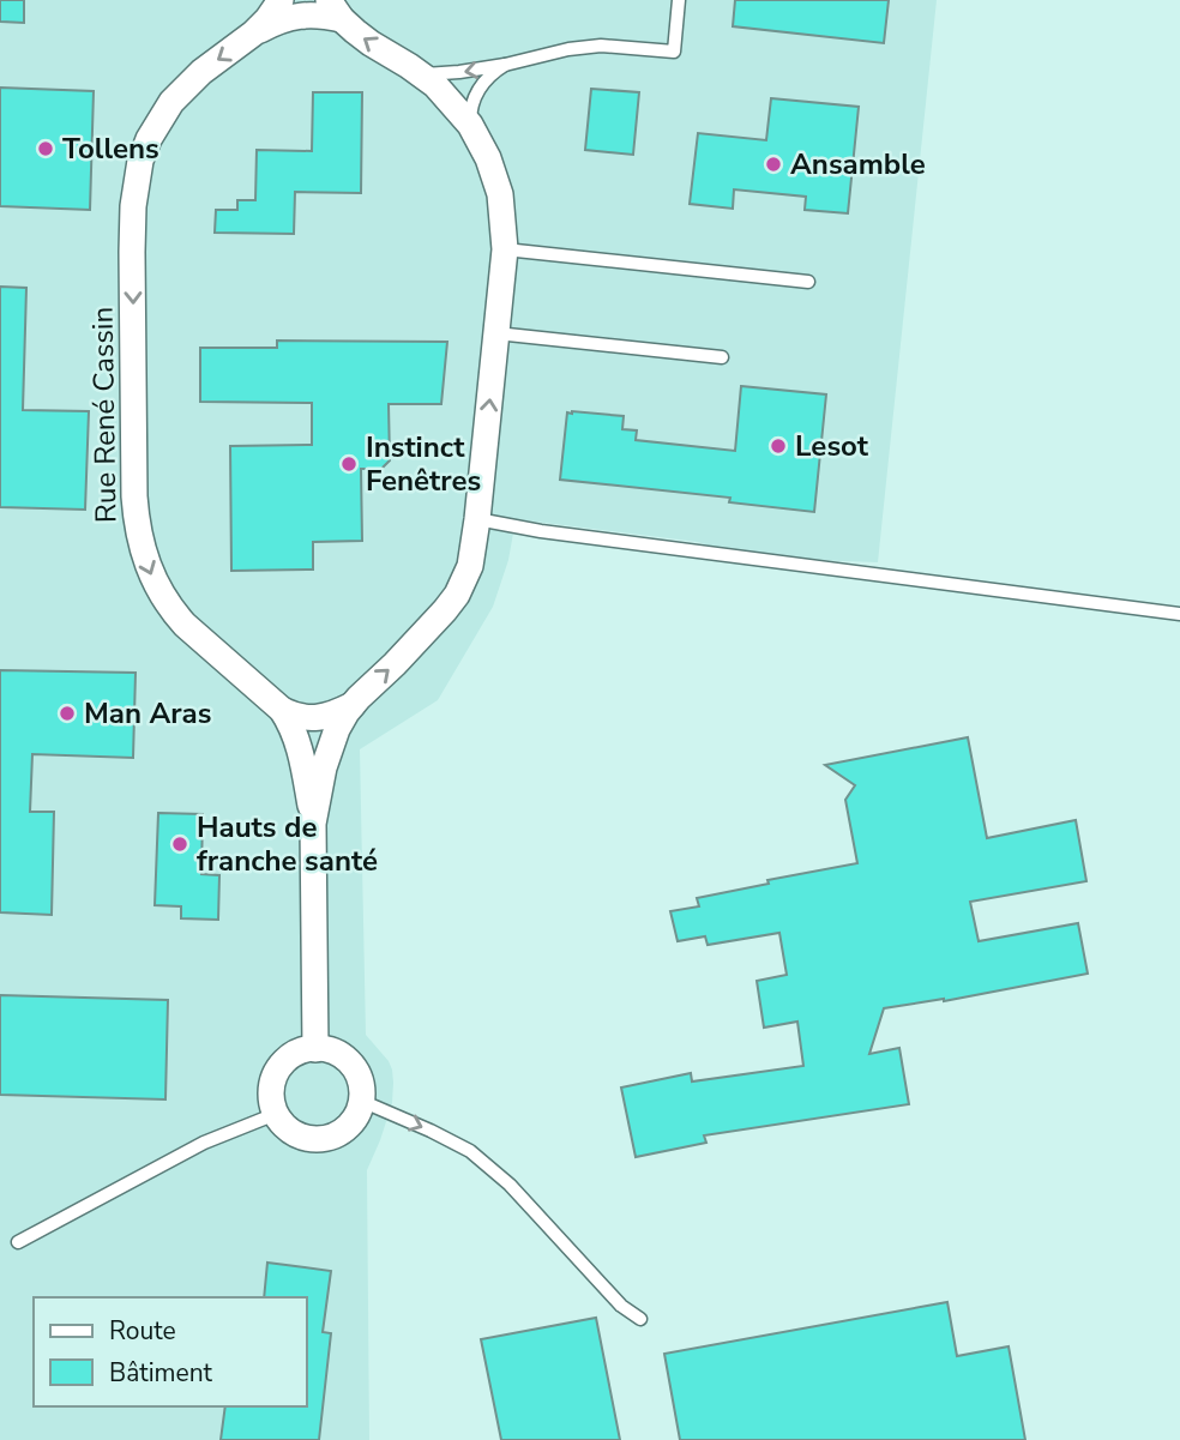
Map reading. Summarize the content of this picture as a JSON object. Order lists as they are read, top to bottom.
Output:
{
  "streets": {
    "street": ["Rue René Cassin"]
  },
  "one_way": ["Rue René Cassin"],
  "places": [
    "Tollens",
    "Ansamble",
    "Lesot",
    "Instinct Fenêtres",
    "Man Aras",
    "Hauts de franche santé"
  ],
  "legend": ["Route", "Bâtiment"]
}
